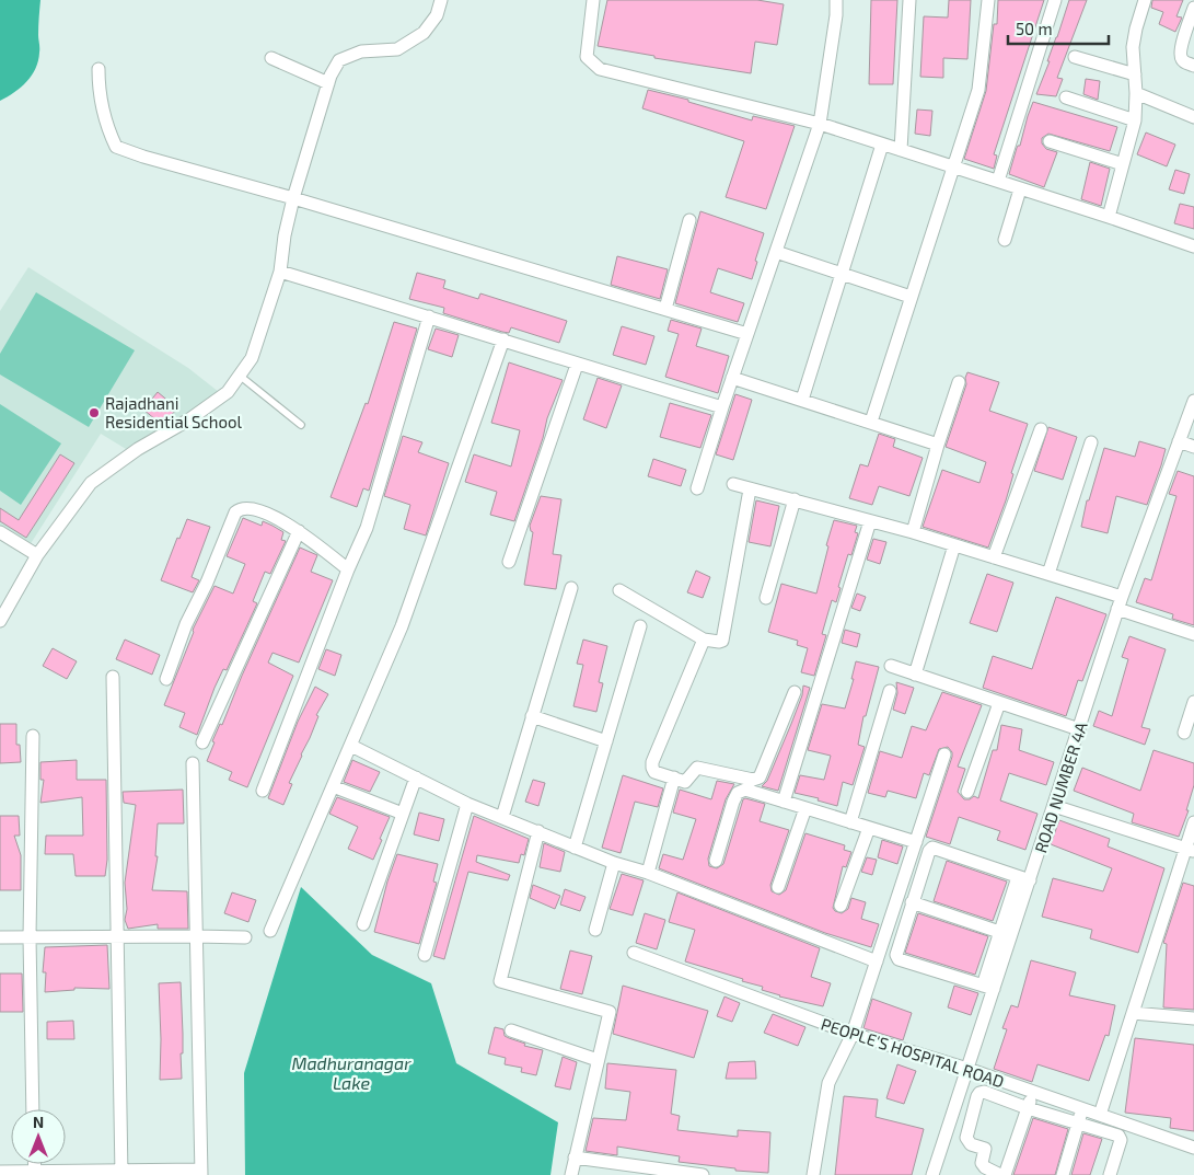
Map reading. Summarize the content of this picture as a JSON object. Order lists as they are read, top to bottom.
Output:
{
  "streets": {
    "street": ["ROAD NUMBER 4A", "PEOPLE'S HOSPITAL ROAD"]
  },
  "crossings": [
    ["ROAD NUMBER 4A", "PEOPLE'S HOSPITAL ROAD"]
  ],
  "water": ["Madhuranagar Lake"],
  "places": ["Rajadhani Residential School"],
  "scale_bar": "50 m",
  "north": "top"
}
